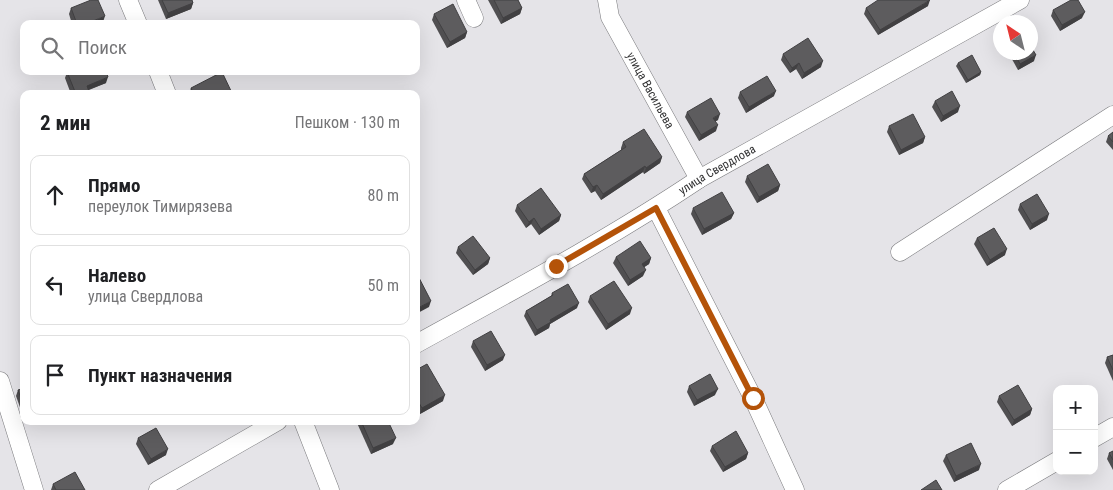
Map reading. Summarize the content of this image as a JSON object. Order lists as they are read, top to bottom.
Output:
{
  "streets": {
    "street": ["улица Васильева", "улица Свердлова"]
  },
  "crossings": [
    ["улица Васильева", "улица Свердлова"]
  ],
  "north": "top left",
  "page": {
    "search": "Поиск",
    "heading": ["2 мин", "Пешком · 130 m"],
    "list": [
      ["Прямо", "переулок Тимирязева", "80 m"],
      ["Налево", "улица Свердлова", "50 m"],
      "Пункт назначения"
    ],
    "map_buttons": ["+", "−"]
  }
}
